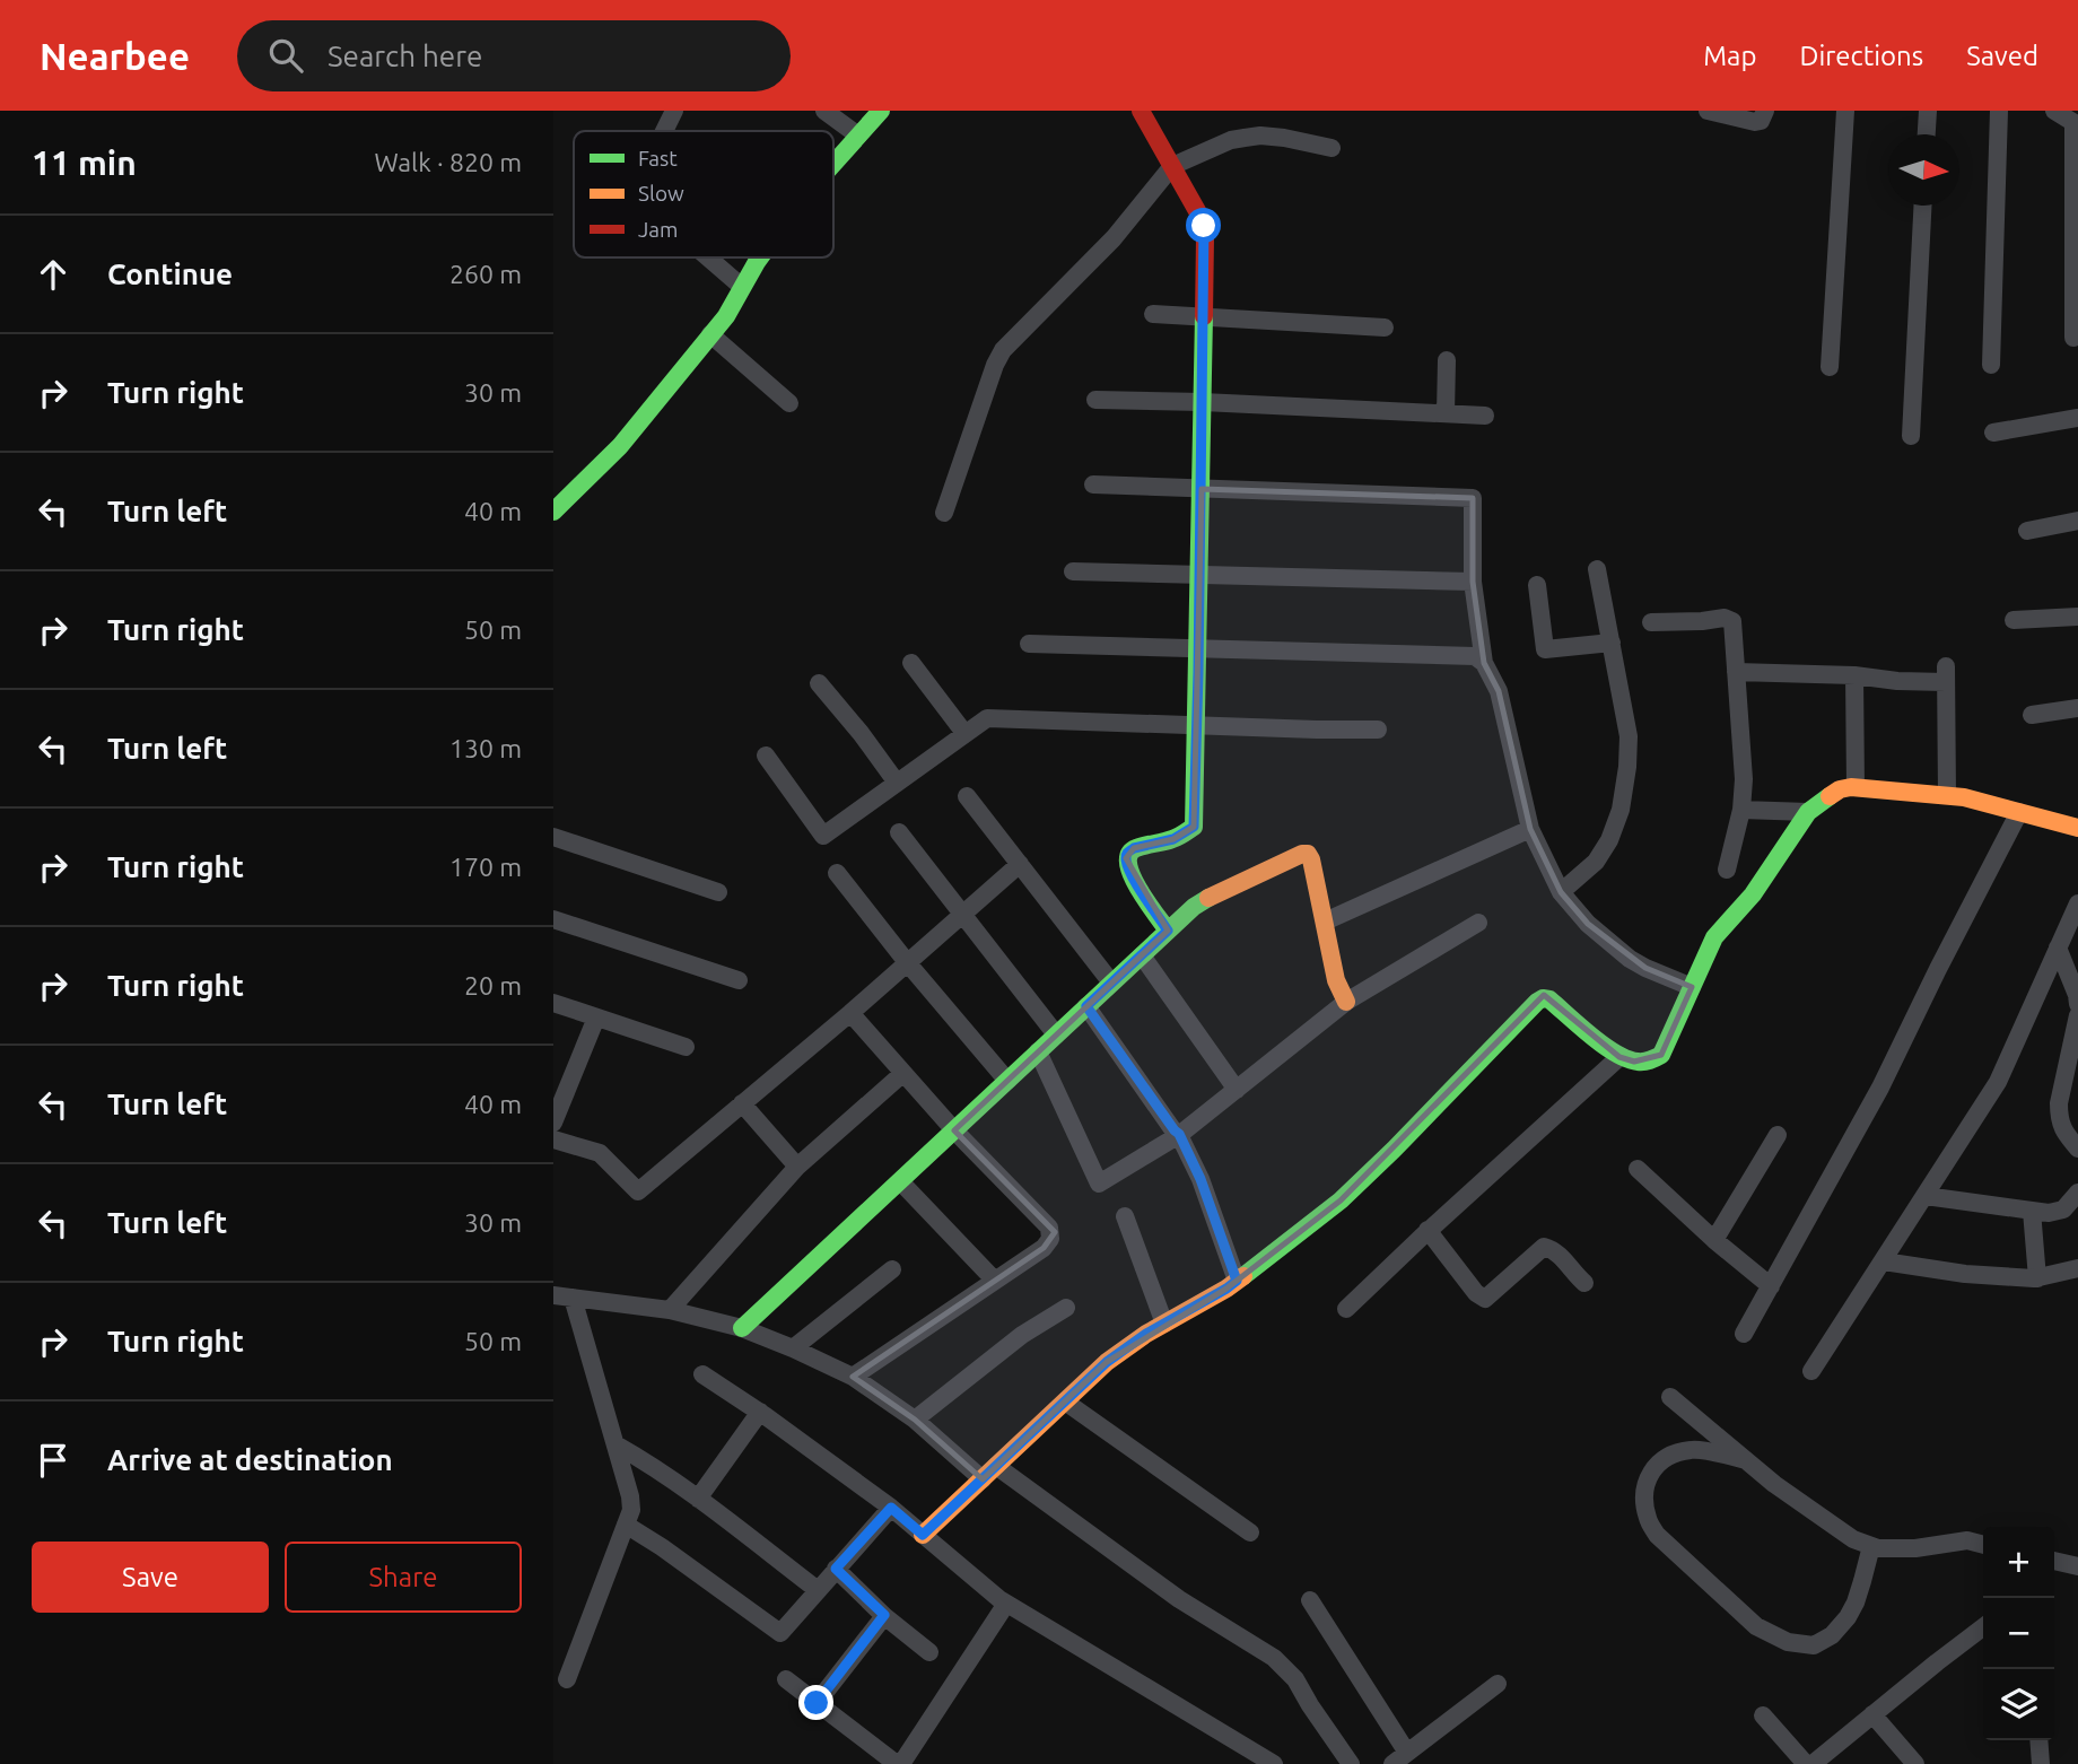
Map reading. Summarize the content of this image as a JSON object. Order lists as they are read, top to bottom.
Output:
{
  "legend": ["Fast", "Slow", "Jam"],
  "north": "right",
  "page": {
    "header": "Nearbee",
    "search": "Search here",
    "nav": ["Map", "Directions", "Saved"],
    "heading": ["11 min", "Walk · 820 m"],
    "list": [
      ["Continue", "260 m"],
      ["Turn right", "30 m"],
      ["Turn left", "40 m"],
      ["Turn right", "50 m"],
      ["Turn left", "130 m"],
      ["Turn right", "170 m"],
      ["Turn right", "20 m"],
      ["Turn left", "40 m"],
      ["Turn left", "30 m"],
      ["Turn right", "50 m"],
      "Arrive at destination"
    ],
    "buttons": ["Save", "Share"],
    "map_buttons": ["+", "−"]
  }
}
